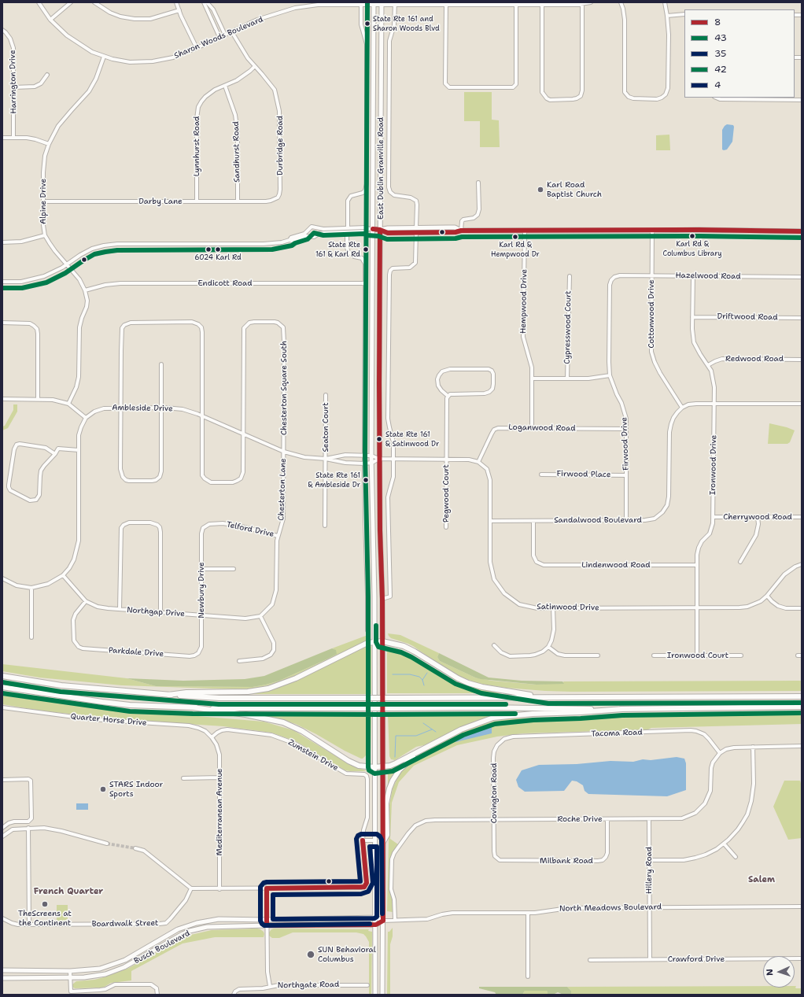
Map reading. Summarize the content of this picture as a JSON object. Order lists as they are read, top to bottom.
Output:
{
  "streets": {
    "main road": ["East Dublin Granville Road", "Busch Boulevard"],
    "street": [
      "Sharon Woods Boulevard",
      "Harrington Drive",
      "Durbridge Road",
      "Lynnhurst Road",
      "Sandhurst Road",
      "Alpine Drive",
      "Darby Lane",
      "Hazelwood Road",
      "Endicott Road",
      "Hempwood Drive",
      "Cottonwood Drive",
      "Driftwood Road",
      "Cypresswood Court",
      "Redwood Road",
      "Chesterton Square South",
      "Ambleside Drive",
      "Seaton Court",
      "Loganwood Road",
      "Firwood Drive",
      "Ironwood Drive",
      "Firwood Place",
      "Chesterton Lane",
      "Pegwood Court",
      "Cherrywood Road",
      "Sandalwood Boulevard",
      "Telford Drive",
      "Lindenwood Road",
      "Newbury Drive",
      "Satinwood Drive",
      "Northgap Drive",
      "Parkdale Drive",
      "Ironwood Court",
      "Quarter Horse Drive",
      "Tacoma Road",
      "Zumstein Drive",
      "Covington Road",
      "Mediterranean Avenue",
      "Roche Drive",
      "Milbank Road",
      "Hillery Road",
      "North Meadows Boulevard",
      "Boardwalk Street",
      "Crawford Drive",
      "Northgate Road"
    ]
  },
  "crossings": [
    ["Sharon Woods Boulevard", "Durbridge Road"],
    ["Sharon Woods Boulevard", "East Dublin Granville Road"],
    ["Sharon Woods Boulevard", "Alpine Drive"],
    ["Durbridge Road", "Lynnhurst Road"],
    ["Durbridge Road", "Darby Lane"],
    ["Lynnhurst Road", "Sandhurst Road"],
    ["Lynnhurst Road", "Darby Lane"],
    ["Sandhurst Road", "Darby Lane"],
    ["East Dublin Granville Road", "Ambleside Drive"],
    ["East Dublin Granville Road", "North Meadows Boulevard"],
    ["East Dublin Granville Road", "Busch Boulevard"],
    ["Alpine Drive", "Darby Lane"],
    ["Alpine Drive", "Endicott Road"],
    ["Hazelwood Road", "Cottonwood Drive"],
    ["Hazelwood Road", "Firwood Drive"],
    ["Hazelwood Road", "Ironwood Drive"],
    ["Hempwood Drive", "Loganwood Road"],
    ["Cottonwood Drive", "Sandalwood Boulevard"],
    ["Driftwood Road", "Ironwood Drive"],
    ["Redwood Road", "Ironwood Drive"],
    ["Chesterton Square South", "Ambleside Drive"],
    ["Chesterton Square South", "Chesterton Lane"],
    ["Ambleside Drive", "Seaton Court"],
    ["Ambleside Drive", "Chesterton Lane"],
    ["Loganwood Road", "Firwood Drive"],
    ["Loganwood Road", "Satinwood Drive"],
    ["Firwood Drive", "Firwood Place"],
    ["Firwood Drive", "Sandalwood Boulevard"],
    ["Ironwood Drive", "Cherrywood Road"],
    ["Ironwood Drive", "Lindenwood Road"],
    ["Ironwood Drive", "Satinwood Drive"],
    ["Ironwood Drive", "Ironwood Court"],
    ["Chesterton Lane", "Telford Drive"],
    ["Chesterton Lane", "Northgap Drive"],
    ["Sandalwood Boulevard", "Lindenwood Road"],
    ["Sandalwood Boulevard", "Satinwood Drive"],
    ["Telford Drive", "Newbury Drive"],
    ["Newbury Drive", "Northgap Drive"],
    ["Newbury Drive", "Parkdale Drive"],
    ["Northgap Drive", "Parkdale Drive"],
    ["Quarter Horse Drive", "Zumstein Drive"],
    ["Quarter Horse Drive", "Mediterranean Avenue"],
    ["Tacoma Road", "Covington Road"],
    ["Tacoma Road", "Roche Drive"],
    ["Zumstein Drive", "Mediterranean Avenue"],
    ["Covington Road", "Roche Drive"],
    ["Covington Road", "Milbank Road"],
    ["Roche Drive", "Milbank Road"],
    ["Roche Drive", "Hillery Road"],
    ["Roche Drive", "North Meadows Boulevard"],
    ["Hillery Road", "North Meadows Boulevard"],
    ["Hillery Road", "Crawford Drive"],
    ["North Meadows Boulevard", "Busch Boulevard"]
  ],
  "districts": ["Salem", "French Quarter"],
  "places": [
    "State Rte 161 and Sharon Woods Blvd",
    "Karl Road Baptist Church",
    "Karl Rd & Columbus Library",
    "Karl Rd & Hempwood Dr",
    "6024 Karl Rd",
    "State Rte 161 & Karl Rd",
    "State Rte 161 & Satinwood Dr",
    "State Rte 161 & Ambleside Dr",
    "STARS Indoor Sports",
    "TheScreens at the Continent",
    "SUN Behavioral Columbus"
  ],
  "lines": [
    "transit line 43",
    "transit line 8",
    "transit line 42",
    "transit line 4",
    "transit line 35"
  ],
  "legend": [
    "8",
    "43",
    "35",
    "42",
    "4"
  ],
  "north": "left"
}
